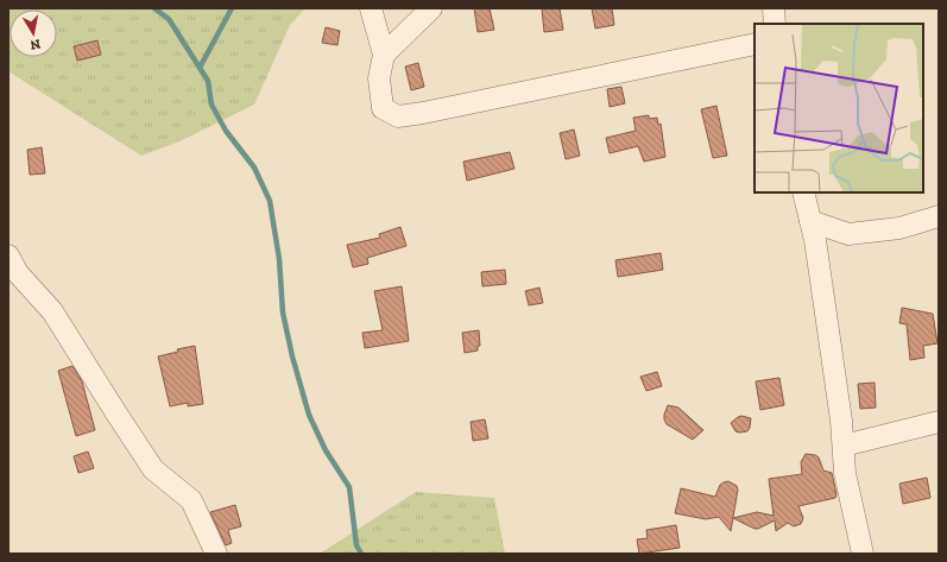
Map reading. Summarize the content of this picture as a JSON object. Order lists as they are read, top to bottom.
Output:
{
  "north": "bottom"
}
